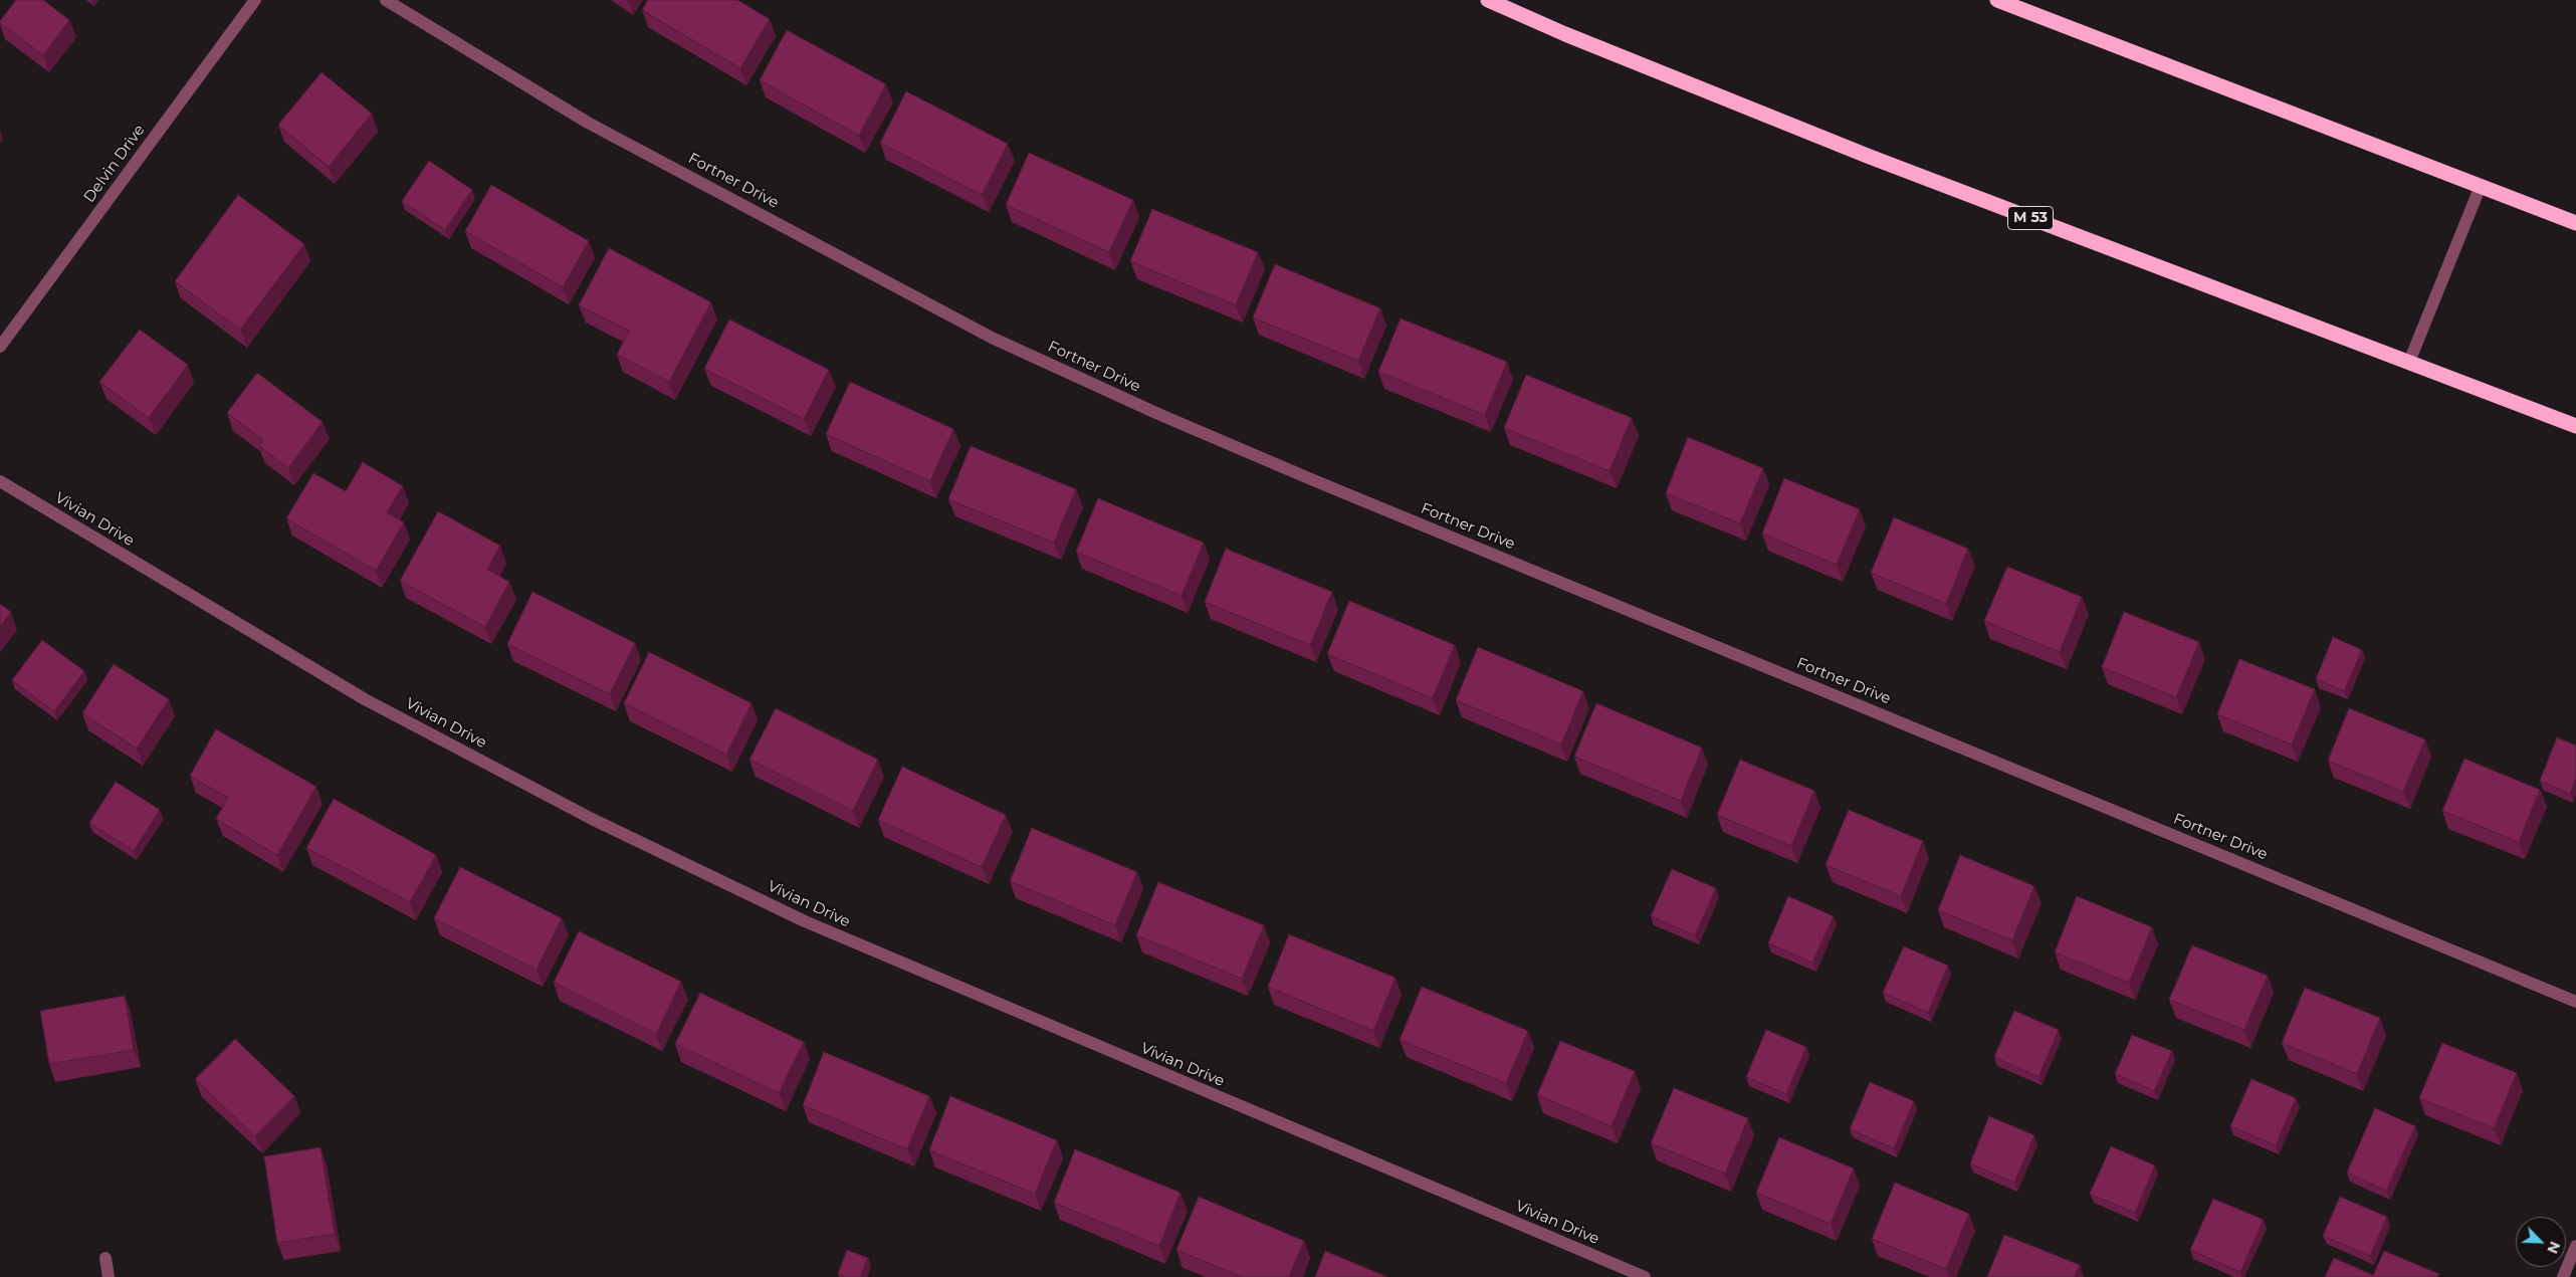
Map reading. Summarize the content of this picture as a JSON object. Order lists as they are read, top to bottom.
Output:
{
  "streets": {
    "highway": ["M 53"],
    "street": ["Delvin Drive", "Fortner Drive", "Vivian Drive"]
  },
  "north": "bottom right"
}
